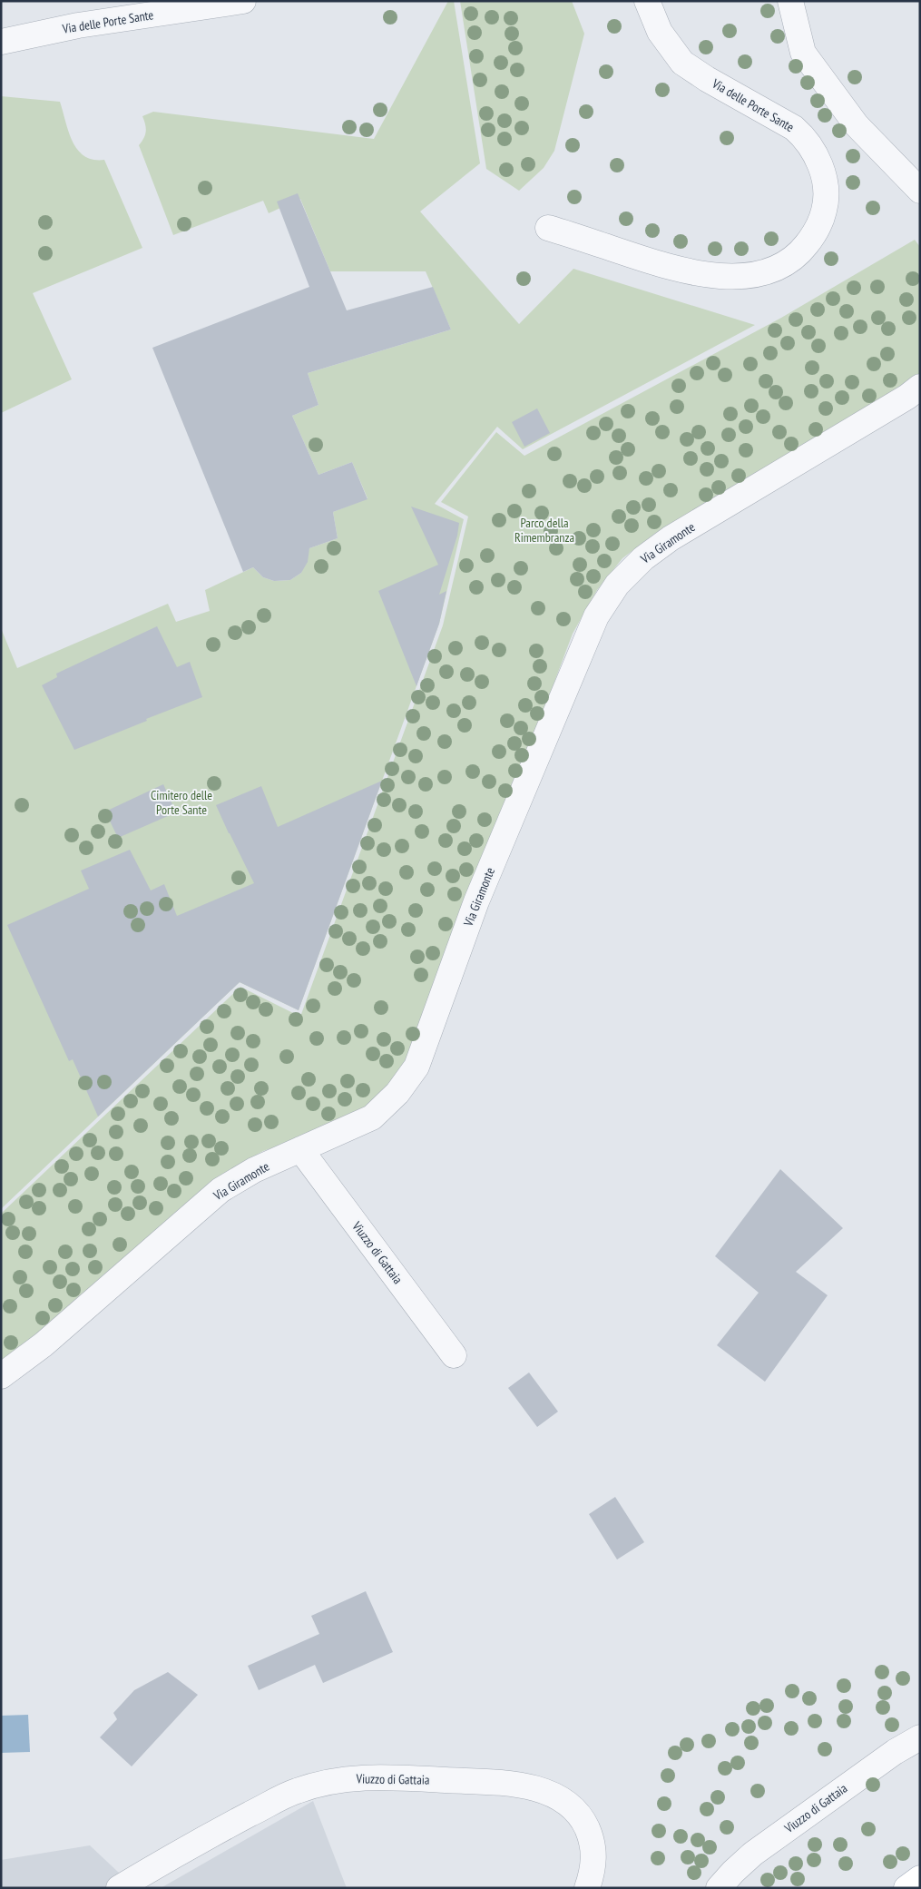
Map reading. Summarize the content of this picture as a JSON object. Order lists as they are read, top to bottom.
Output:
{
  "streets": {
    "street": ["Via delle Porte Sante", "Via Giramonte", "Viuzzo di Gattaia"]
  },
  "crossings": [
    ["Via Giramonte", "Viuzzo di Gattaia"]
  ],
  "parks": ["Parco della Rimembranza", "Cimitero delle Porte Sante"]
}
